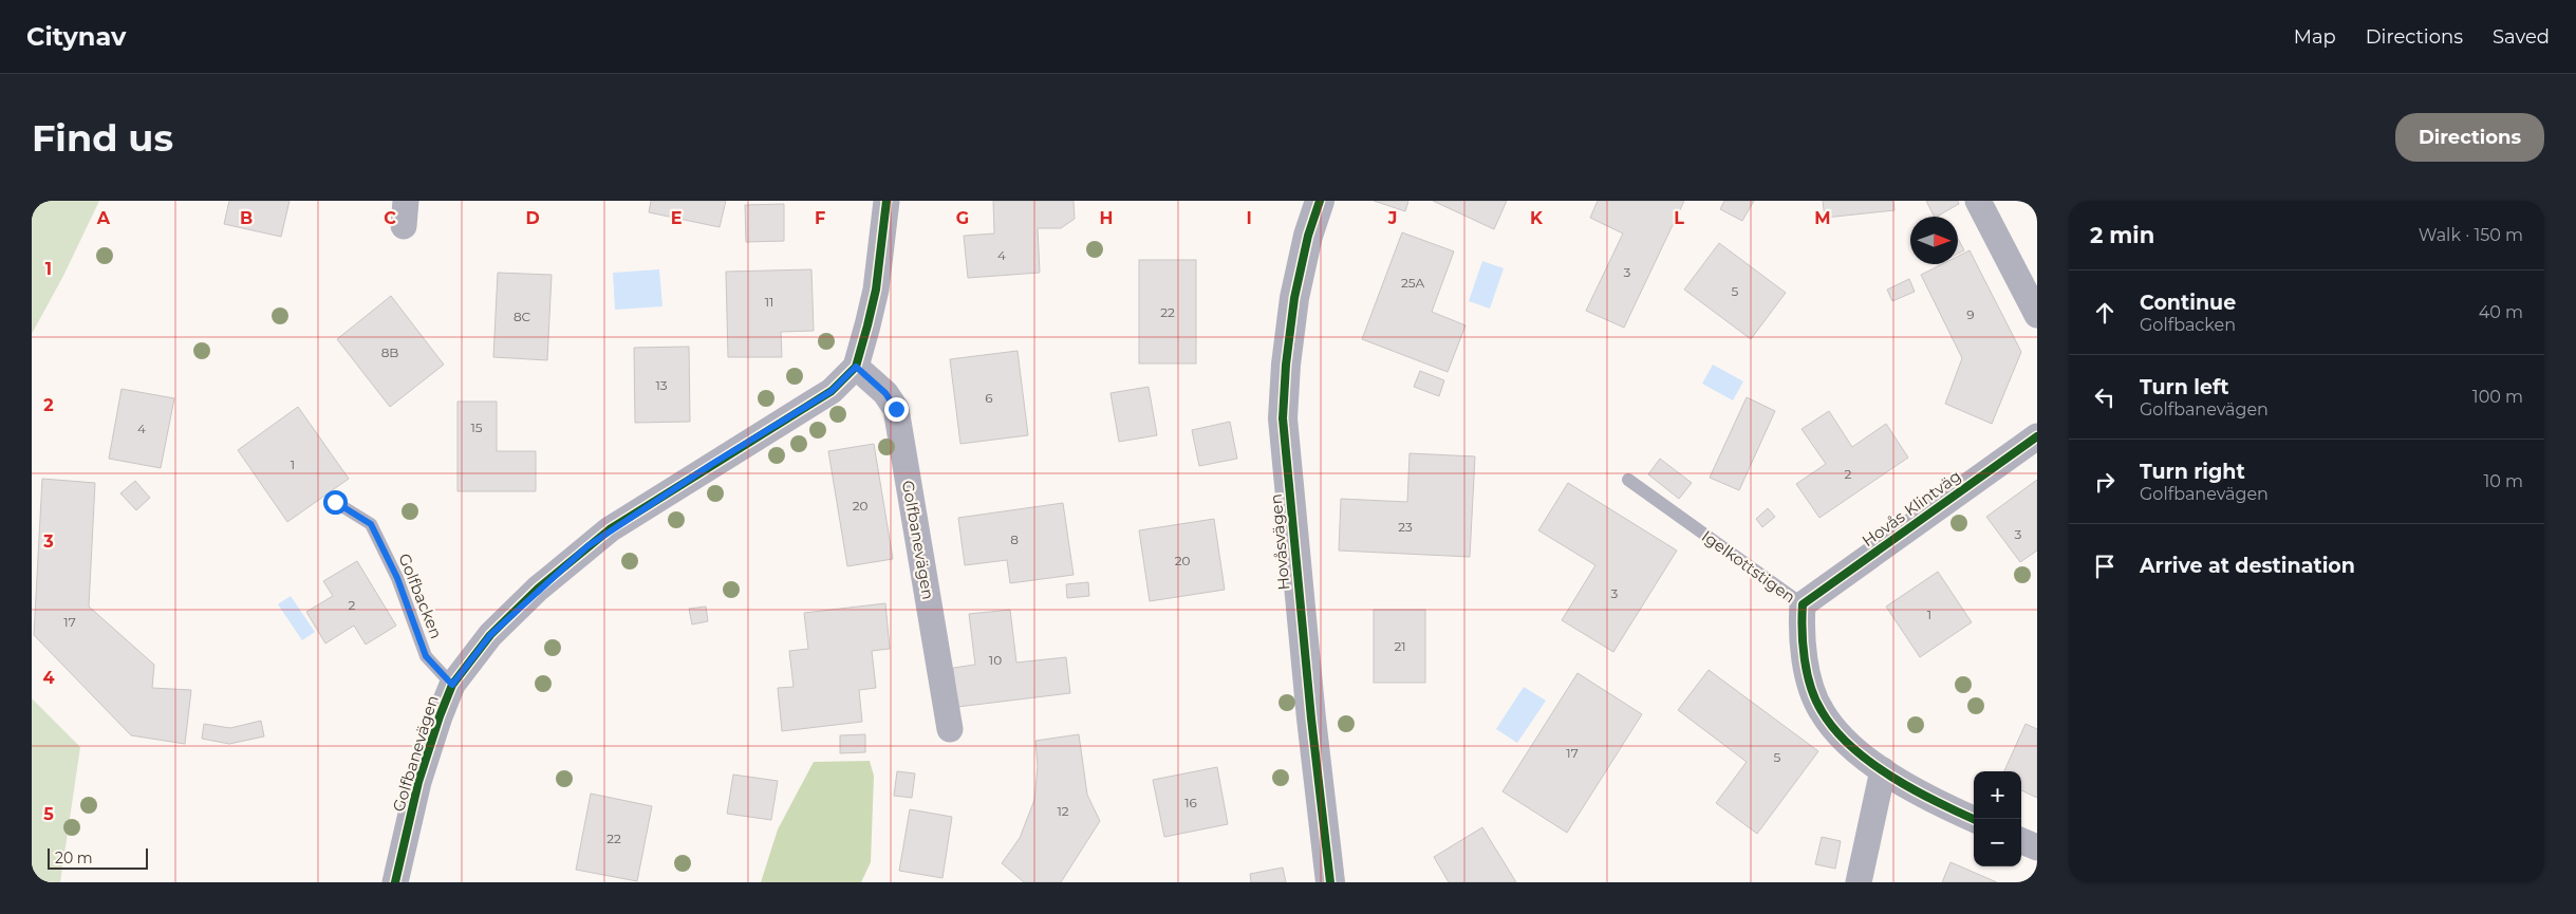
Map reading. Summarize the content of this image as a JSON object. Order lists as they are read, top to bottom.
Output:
{
  "streets": {
    "street": [
      "Hovås Klintväg",
      "Golfbanevägen",
      "Hovåsvägen",
      "Igelkottstigen"
    ],
    "lane": ["Golfbacken"]
  },
  "crossings": [
    ["Hovås Klintväg", "Igelkottstigen"],
    ["Golfbanevägen", "Golfbacken"]
  ],
  "house_numbers": [
    "4",
    "3",
    "25A",
    "5",
    "11",
    "22",
    "9",
    "8C",
    "8B",
    "13",
    "6",
    "15",
    "4",
    "1",
    "2",
    "20",
    "23",
    "3",
    "8",
    "20",
    "3",
    "2",
    "1",
    "17",
    "21",
    "10",
    "17",
    "5",
    "16",
    "12",
    "22"
  ],
  "scale_bar": "20 m",
  "north": "right",
  "page": {
    "header": "Citynav",
    "nav": ["Map", "Directions", "Saved"],
    "buttons": "Directions",
    "title": "Find us",
    "heading": ["2 min", "Walk · 150 m"],
    "list": [
      ["Continue", "Golfbacken", "40 m"],
      ["Turn left", "Golfbanevägen", "100 m"],
      ["Turn right", "Golfbanevägen", "10 m"],
      "Arrive at destination"
    ],
    "map_buttons": ["+", "−"],
    "scale": "20 m"
  },
  "grid": {
    "columns": [
      "A",
      "B",
      "C",
      "D",
      "E",
      "F",
      "G",
      "H",
      "I",
      "J",
      "K",
      "L",
      "M"
    ],
    "rows": [
      "1",
      "2",
      "3",
      "4",
      "5"
    ]
  }
}
